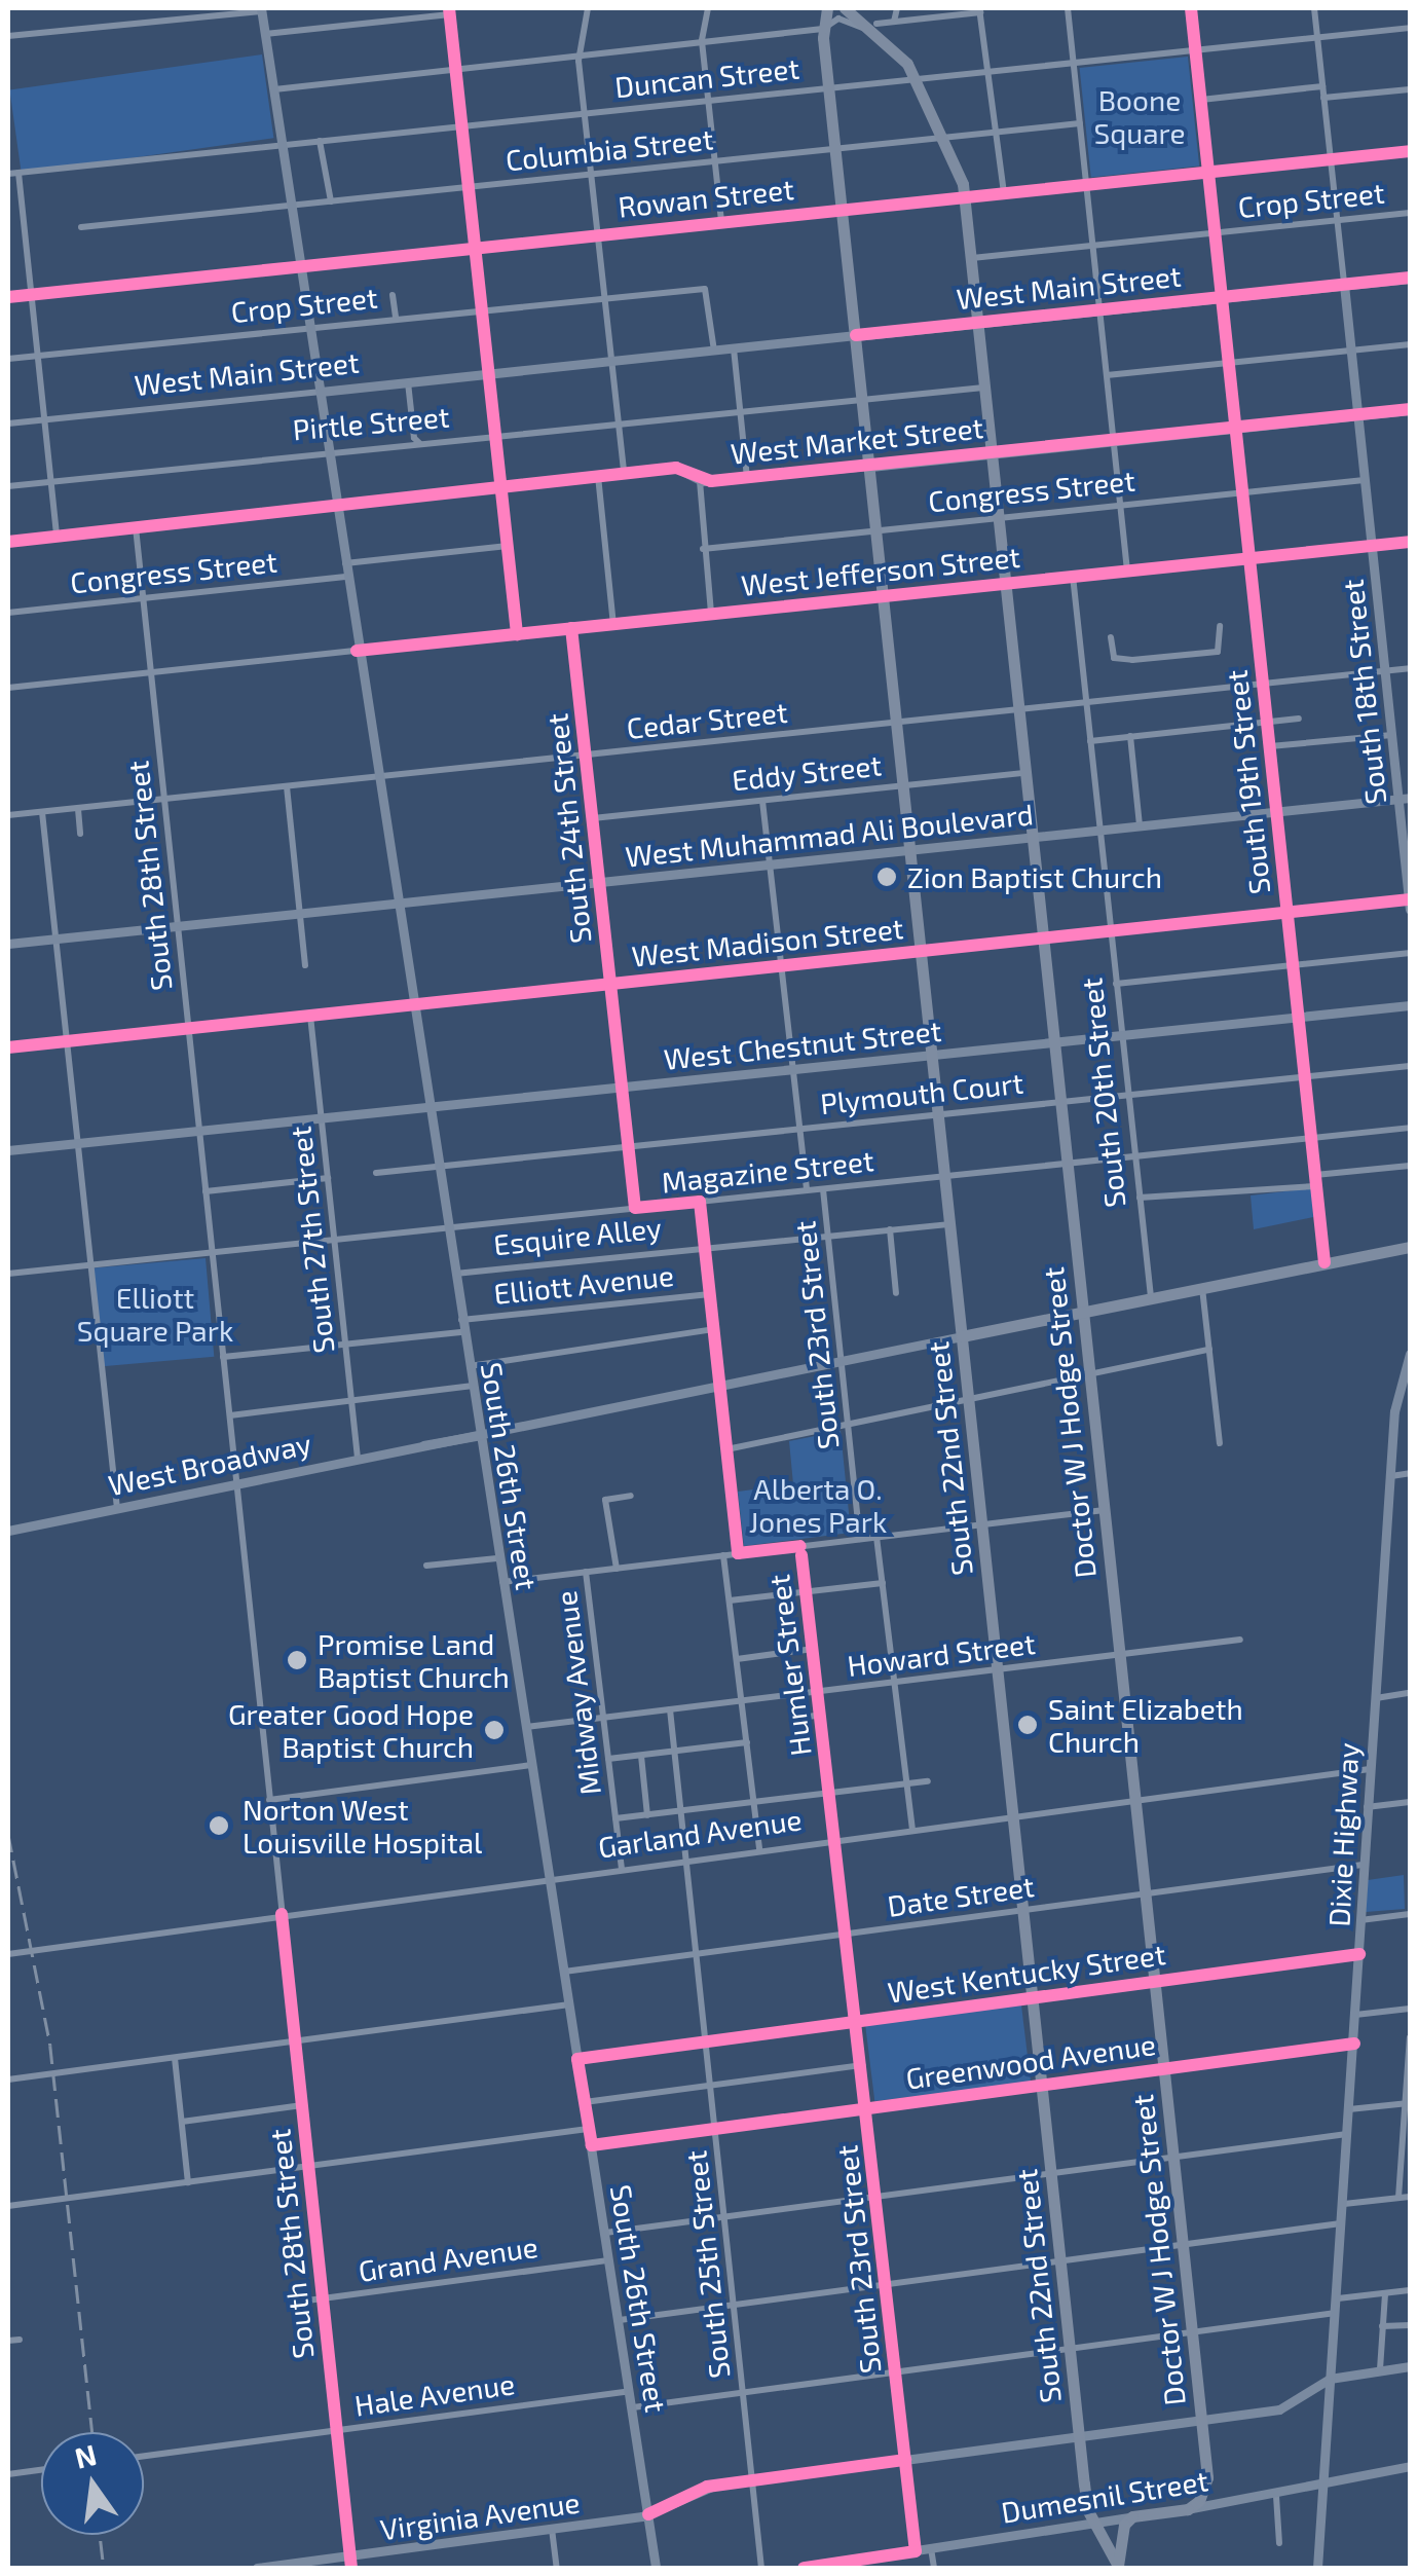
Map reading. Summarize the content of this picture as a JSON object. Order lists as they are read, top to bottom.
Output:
{
  "streets": {
    "main road": [
      "West Main Street",
      "West Market Street",
      "Doctor W J Hodge Street",
      "South 22nd Street",
      "West Broadway",
      "Dumesnil Street"
    ],
    "street": [
      "Duncan Street",
      "Columbia Street",
      "Rowan Street",
      "Crop Street",
      "Pirtle Street",
      "Congress Street",
      "West Jefferson Street",
      "South 18th Street",
      "Cedar Street",
      "Eddy Street",
      "South 19th Street",
      "South 24th Street",
      "West Muhammad Ali Boulevard",
      "South 28th Street",
      "West Madison Street",
      "West Chestnut Street",
      "Plymouth Court",
      "South 20th Street",
      "Magazine Street",
      "Esquire Alley",
      "South 27th Street",
      "Elliott Avenue",
      "South 23rd Street",
      "South 26th Street",
      "Howard Street",
      "Humler Street",
      "Midway Avenue",
      "Garland Avenue",
      "Dixie Highway",
      "Date Street",
      "West Kentucky Street",
      "Greenwood Avenue",
      "Grand Avenue",
      "South 25th Street",
      "Hale Avenue",
      "Virginia Avenue"
    ]
  },
  "crossings": [
    ["Duncan Street", "South 19th Street"],
    ["Duncan Street", "Doctor W J Hodge Street"],
    ["Duncan Street", "South 22nd Street"],
    ["Duncan Street", "South 26th Street"],
    ["Columbia Street", "Doctor W J Hodge Street"],
    ["Columbia Street", "South 22nd Street"],
    ["Columbia Street", "South 26th Street"],
    ["Rowan Street", "South 19th Street"],
    ["Rowan Street", "Doctor W J Hodge Street"],
    ["Rowan Street", "South 22nd Street"],
    ["Rowan Street", "South 26th Street"],
    ["Crop Street", "West Main Street"],
    ["Crop Street", "South 19th Street"],
    ["Crop Street", "Doctor W J Hodge Street"],
    ["Crop Street", "South 26th Street"],
    ["West Main Street", "South 18th Street"],
    ["West Main Street", "South 19th Street"],
    ["West Main Street", "Doctor W J Hodge Street"],
    ["West Main Street", "South 22nd Street"],
    ["West Main Street", "South 26th Street"],
    ["Pirtle Street", "Doctor W J Hodge Street"],
    ["Pirtle Street", "South 22nd Street"],
    ["Pirtle Street", "South 26th Street"],
    ["West Market Street", "South 18th Street"],
    ["West Market Street", "South 19th Street"],
    ["West Market Street", "South 28th Street"],
    ["West Market Street", "Doctor W J Hodge Street"],
    ["West Market Street", "South 22nd Street"],
    ["West Market Street", "South 26th Street"],
    ["Congress Street", "South 18th Street"],
    ["Congress Street", "South 19th Street"],
    ["Congress Street", "South 28th Street"],
    ["Congress Street", "Doctor W J Hodge Street"],
    ["Congress Street", "South 22nd Street"],
    ["Congress Street", "South 26th Street"],
    ["West Jefferson Street", "South 18th Street"],
    ["West Jefferson Street", "South 19th Street"],
    ["West Jefferson Street", "South 24th Street"],
    ["West Jefferson Street", "South 28th Street"],
    ["West Jefferson Street", "South 20th Street"],
    ["West Jefferson Street", "Doctor W J Hodge Street"],
    ["West Jefferson Street", "South 22nd Street"],
    ["West Jefferson Street", "South 26th Street"],
    ["South 18th Street", "Cedar Street"],
    ["South 18th Street", "West Muhammad Ali Boulevard"],
    ["South 18th Street", "West Madison Street"],
    ["Cedar Street", "South 19th Street"],
    ["Cedar Street", "South 24th Street"],
    ["Cedar Street", "South 28th Street"],
    ["Cedar Street", "South 20th Street"],
    ["Cedar Street", "Doctor W J Hodge Street"],
    ["Cedar Street", "South 22nd Street"],
    ["Cedar Street", "South 26th Street"],
    ["Eddy Street", "South 24th Street"],
    ["Eddy Street", "South 23rd Street"],
    ["Eddy Street", "Doctor W J Hodge Street"],
    ["Eddy Street", "South 22nd Street"],
    ["South 19th Street", "West Muhammad Ali Boulevard"],
    ["South 19th Street", "West Madison Street"],
    ["South 19th Street", "West Chestnut Street"],
    ["South 19th Street", "Plymouth Court"],
    ["South 19th Street", "Magazine Street"],
    ["South 19th Street", "West Broadway"],
    ["South 24th Street", "West Muhammad Ali Boulevard"],
    ["South 24th Street", "West Madison Street"],
    ["South 24th Street", "West Chestnut Street"],
    ["South 24th Street", "Plymouth Court"],
    ["South 24th Street", "Magazine Street"],
    ["West Muhammad Ali Boulevard", "South 28th Street"],
    ["West Muhammad Ali Boulevard", "South 20th Street"],
    ["West Muhammad Ali Boulevard", "South 23rd Street"],
    ["West Muhammad Ali Boulevard", "Doctor W J Hodge Street"],
    ["West Muhammad Ali Boulevard", "South 22nd Street"],
    ["West Muhammad Ali Boulevard", "South 26th Street"],
    ["South 28th Street", "West Madison Street"],
    ["South 28th Street", "West Chestnut Street"],
    ["South 28th Street", "Magazine Street"],
    ["South 28th Street", "Elliott Avenue"],
    ["South 28th Street", "West Broadway"],
    ["South 28th Street", "Garland Avenue"],
    ["South 28th Street", "Grand Avenue"],
    ["South 28th Street", "Hale Avenue"],
    ["South 28th Street", "Virginia Avenue"],
    ["West Madison Street", "South 20th Street"],
    ["West Madison Street", "South 27th Street"],
    ["West Madison Street", "South 23rd Street"],
    ["West Madison Street", "Doctor W J Hodge Street"],
    ["West Madison Street", "South 22nd Street"],
    ["West Madison Street", "South 26th Street"],
    ["West Chestnut Street", "South 20th Street"],
    ["West Chestnut Street", "South 27th Street"],
    ["West Chestnut Street", "South 23rd Street"],
    ["West Chestnut Street", "Doctor W J Hodge Street"],
    ["West Chestnut Street", "South 22nd Street"],
    ["West Chestnut Street", "South 26th Street"],
    ["Plymouth Court", "South 20th Street"],
    ["Plymouth Court", "South 23rd Street"],
    ["Plymouth Court", "Doctor W J Hodge Street"],
    ["Plymouth Court", "South 22nd Street"],
    ["Plymouth Court", "South 26th Street"],
    ["South 20th Street", "Magazine Street"],
    ["South 20th Street", "West Broadway"],
    ["Magazine Street", "South 27th Street"],
    ["Magazine Street", "South 23rd Street"],
    ["Magazine Street", "Doctor W J Hodge Street"],
    ["Magazine Street", "South 22nd Street"],
    ["Magazine Street", "South 26th Street"],
    ["Esquire Alley", "South 23rd Street"],
    ["Esquire Alley", "South 22nd Street"],
    ["Esquire Alley", "South 26th Street"],
    ["South 27th Street", "Elliott Avenue"],
    ["South 27th Street", "West Broadway"],
    ["Elliott Avenue", "South 26th Street"],
    ["South 23rd Street", "West Broadway"],
    ["South 23rd Street", "Humler Street"],
    ["South 23rd Street", "Garland Avenue"],
    ["South 23rd Street", "Date Street"],
    ["South 23rd Street", "West Kentucky Street"],
    ["South 23rd Street", "Greenwood Avenue"],
    ["South 23rd Street", "Dumesnil Street"],
    ["South 23rd Street", "Virginia Avenue"],
    ["Doctor W J Hodge Street", "West Broadway"],
    ["Doctor W J Hodge Street", "Howard Street"],
    ["Doctor W J Hodge Street", "Garland Avenue"],
    ["Doctor W J Hodge Street", "Date Street"],
    ["Doctor W J Hodge Street", "West Kentucky Street"],
    ["Doctor W J Hodge Street", "Greenwood Avenue"],
    ["Doctor W J Hodge Street", "Dumesnil Street"],
    ["Doctor W J Hodge Street", "Virginia Avenue"],
    ["South 22nd Street", "West Broadway"],
    ["South 22nd Street", "Howard Street"],
    ["South 22nd Street", "Garland Avenue"],
    ["South 22nd Street", "Date Street"],
    ["South 22nd Street", "West Kentucky Street"],
    ["South 22nd Street", "Greenwood Avenue"],
    ["South 22nd Street", "Dumesnil Street"],
    ["South 22nd Street", "Virginia Avenue"],
    ["West Broadway", "South 26th Street"],
    ["South 26th Street", "Howard Street"],
    ["South 26th Street", "Garland Avenue"],
    ["South 26th Street", "Date Street"],
    ["South 26th Street", "West Kentucky Street"],
    ["South 26th Street", "Greenwood Avenue"],
    ["South 26th Street", "Grand Avenue"],
    ["South 26th Street", "Hale Avenue"],
    ["South 26th Street", "Virginia Avenue"],
    ["Howard Street", "Humler Street"],
    ["Howard Street", "Midway Avenue"],
    ["Howard Street", "South 25th Street"],
    ["Humler Street", "Garland Avenue"],
    ["Midway Avenue", "Garland Avenue"],
    ["Garland Avenue", "Dixie Highway"],
    ["Garland Avenue", "South 25th Street"],
    ["Dixie Highway", "Date Street"],
    ["Dixie Highway", "West Kentucky Street"],
    ["Dixie Highway", "Greenwood Avenue"],
    ["Dixie Highway", "Dumesnil Street"],
    ["Dixie Highway", "Virginia Avenue"],
    ["Date Street", "South 25th Street"],
    ["West Kentucky Street", "South 25th Street"],
    ["Greenwood Avenue", "South 25th Street"],
    ["South 25th Street", "Virginia Avenue"]
  ],
  "parks": ["Boone Square", "Elliott Square Park", "Alberta O. Jones Park"],
  "places": [
    "Zion Baptist Church",
    "Promise Land Baptist Church",
    "Saint Elizabeth Church",
    "Greater Good Hope Baptist Church",
    "Norton West Louisville Hospital"
  ],
  "north": "top"
}
